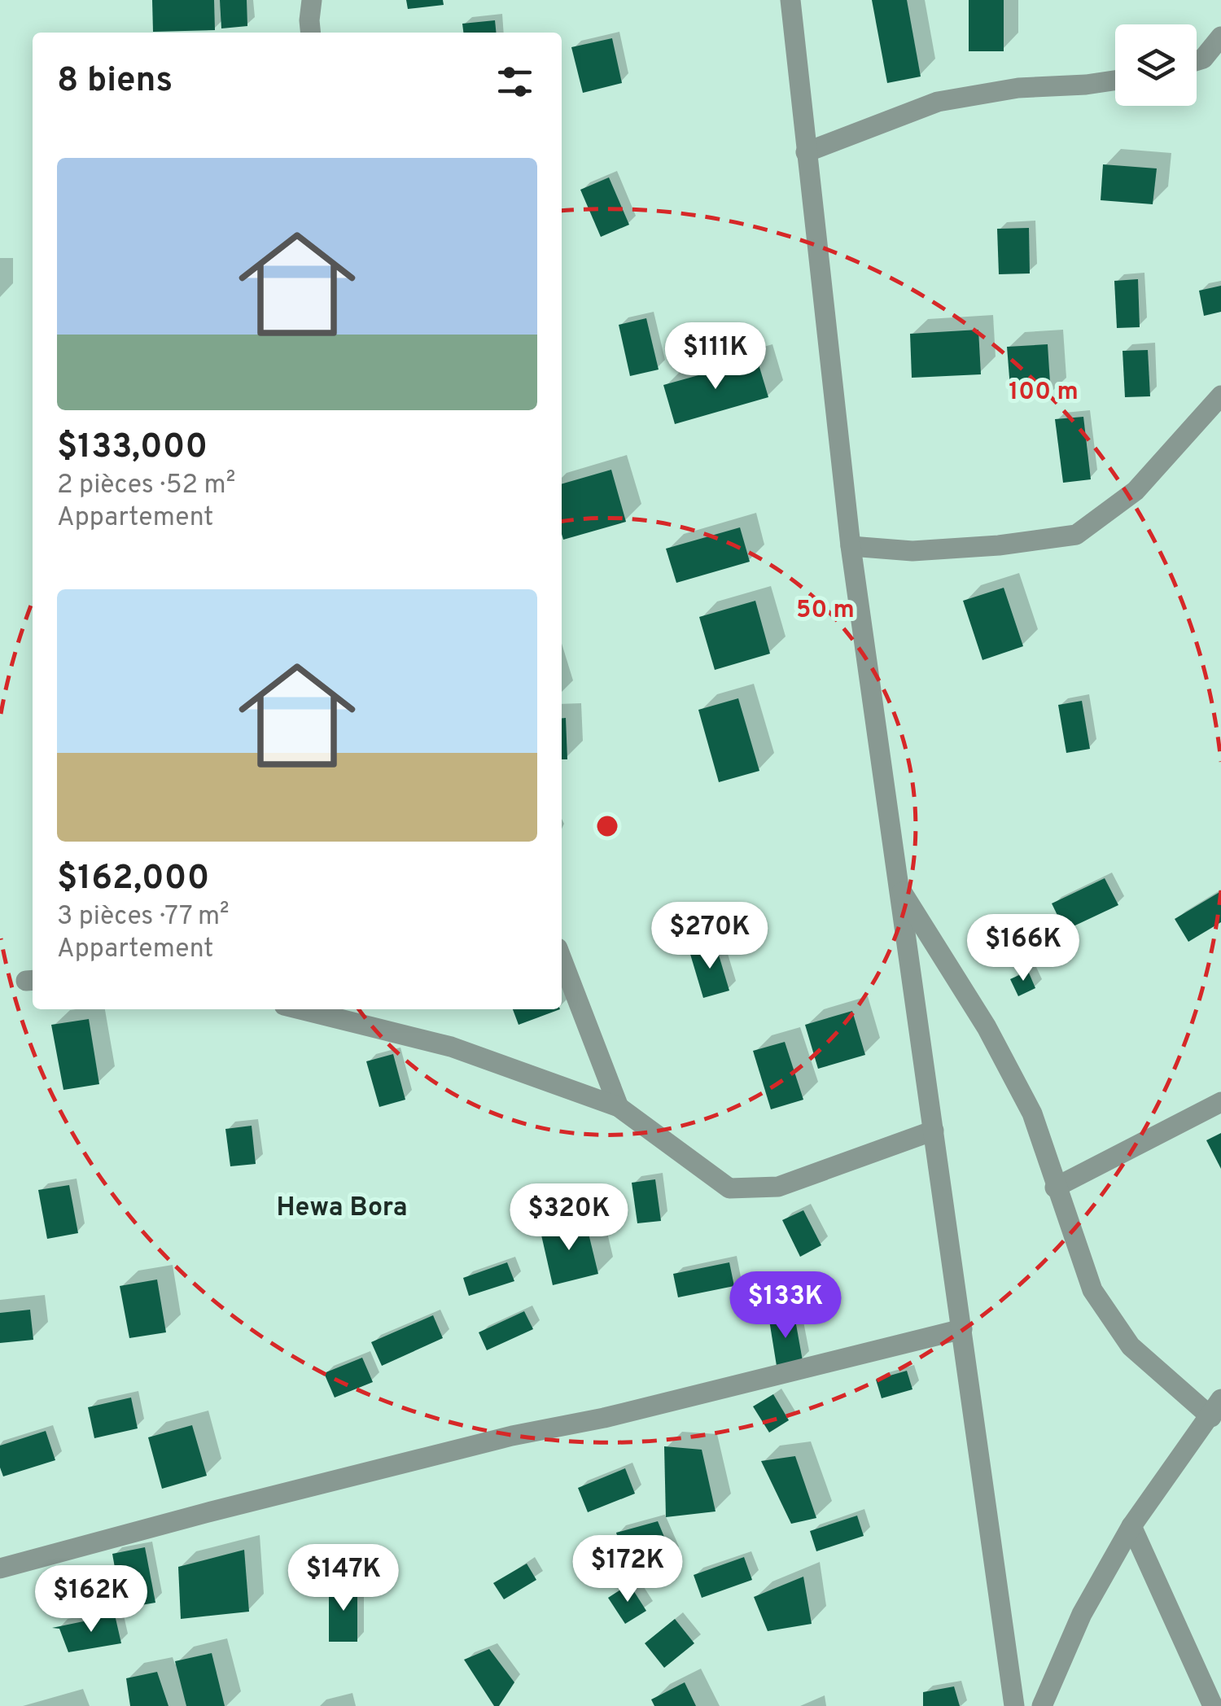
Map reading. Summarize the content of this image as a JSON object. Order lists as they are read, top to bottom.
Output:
{
  "districts": ["Hewa Bora"],
  "page": {
    "heading": "8 biens",
    "list": [
      {
        "name": "$133,000",
        "note": "2 pièces · 52 m² · Appartement"
      },
      {
        "name": "$162,000",
        "note": "3 pièces · 77 m² · Appartement"
      }
    ],
    "price": [
      "$111K",
      "$270K",
      "$166K",
      "$320K",
      "$133K",
      "$172K",
      "$147K",
      "$162K"
    ]
  },
  "rings": ["100 m", "50 m"]
}
